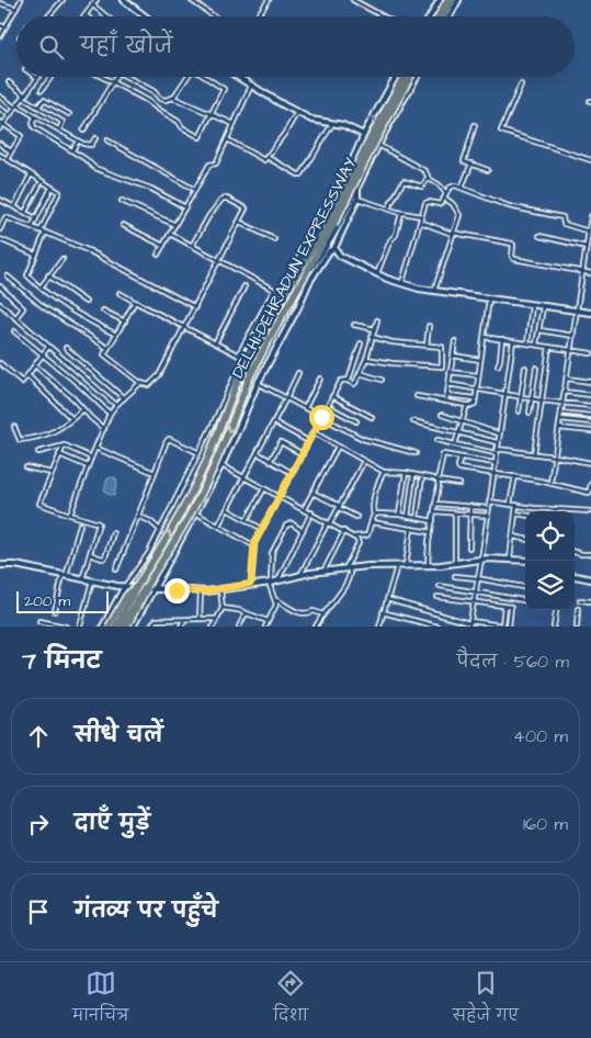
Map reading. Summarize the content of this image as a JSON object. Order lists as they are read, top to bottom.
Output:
{
  "streets": {
    "highway": ["DELHI-DEHRADUN EXPRESSWAY"]
  },
  "scale_bar": "200 m",
  "page": {
    "search": "यहाँ खोजें",
    "scale": "200 m",
    "heading": ["7 मिनट", "पैदल · 560 m"],
    "list": [
      ["सीधे चलें", "400 m"],
      ["दाएँ मुड़ें", "160 m"],
      "गंतव्य पर पहुँचे"
    ],
    "nav": ["मानचित्र", "दिशा", "सहेजे गए"]
  }
}
